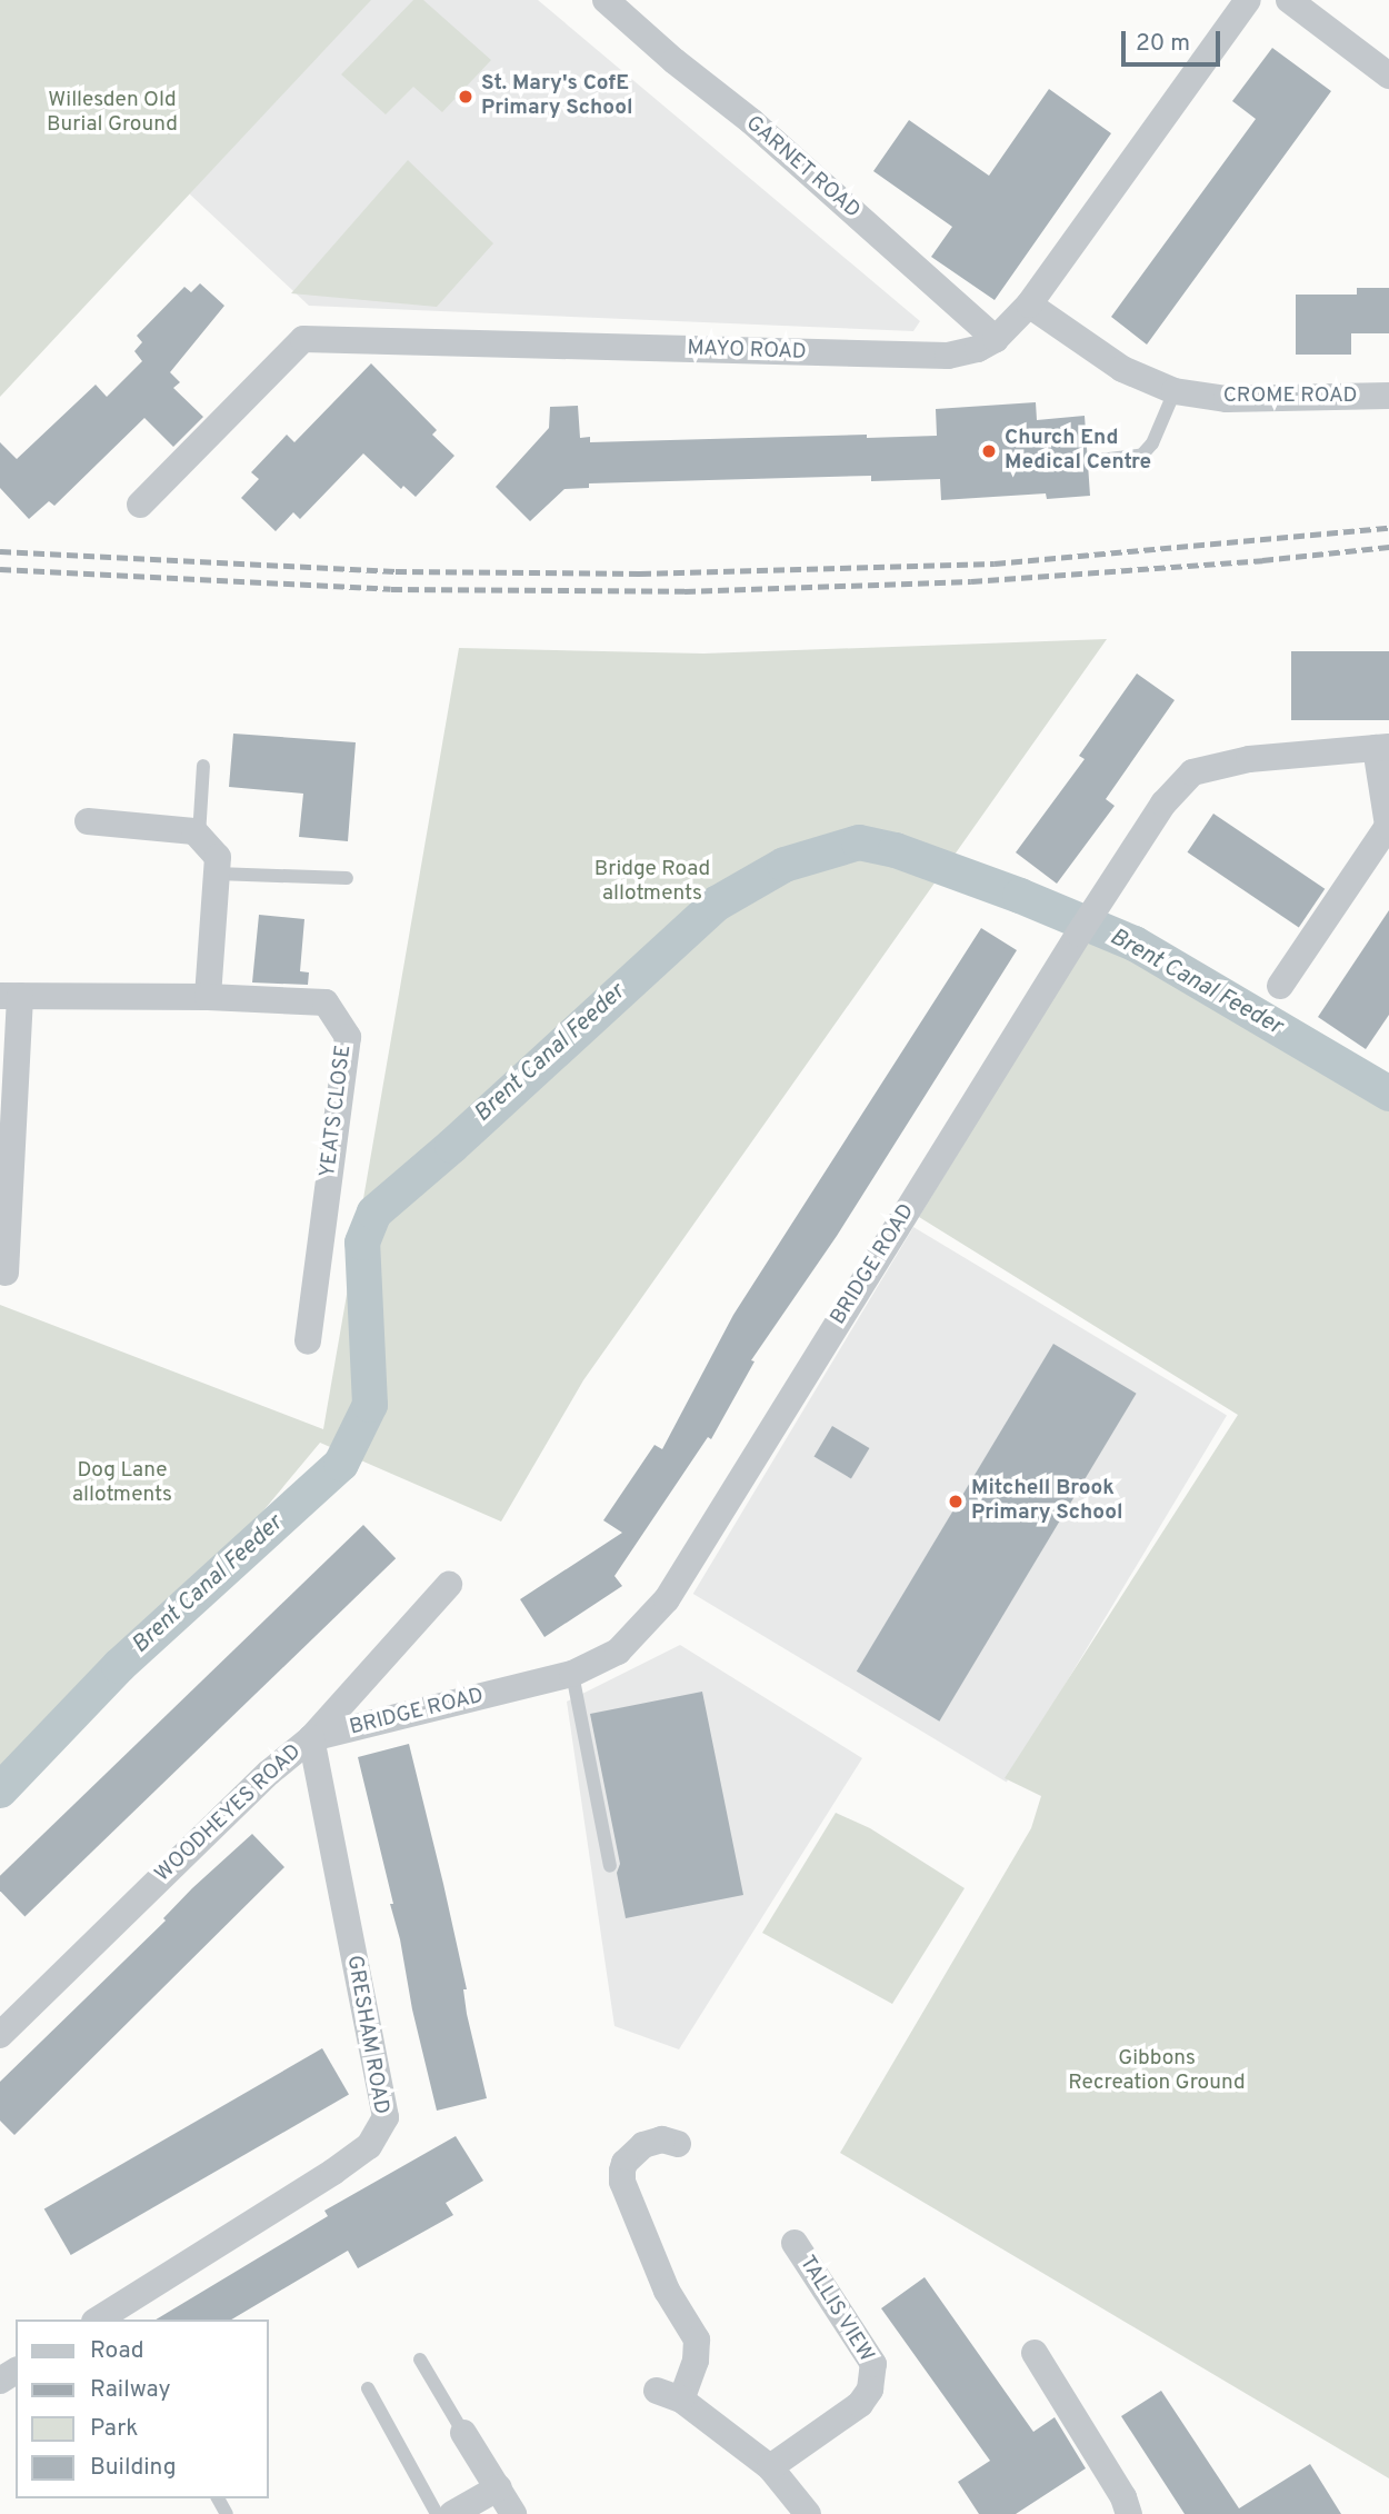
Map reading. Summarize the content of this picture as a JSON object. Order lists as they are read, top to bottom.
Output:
{
  "streets": {
    "street": [
      "GARNET ROAD",
      "MAYO ROAD",
      "CROME ROAD",
      "YEATS CLOSE",
      "BRIDGE ROAD",
      "WOODHEYES ROAD",
      "GRESHAM ROAD",
      "TALLIS VIEW"
    ]
  },
  "crossings": [
    ["GARNET ROAD", "MAYO ROAD"],
    ["MAYO ROAD", "CROME ROAD"],
    ["BRIDGE ROAD", "WOODHEYES ROAD"],
    ["BRIDGE ROAD", "GRESHAM ROAD"],
    ["WOODHEYES ROAD", "GRESHAM ROAD"]
  ],
  "water": ["Brent Canal Feeder"],
  "parks": [
    "Willesden Old Burial Ground",
    "Bridge Road allotments",
    "Dog Lane allotments",
    "Gibbons Recreation Ground"
  ],
  "places": ["St. Mary's CofE Primary School", "Church End Medical Centre", "Mitchell Brook Primary School"],
  "legend": [
    "Road",
    "Railway",
    "Park",
    "Building"
  ],
  "scale_bar": "20 m"
}
